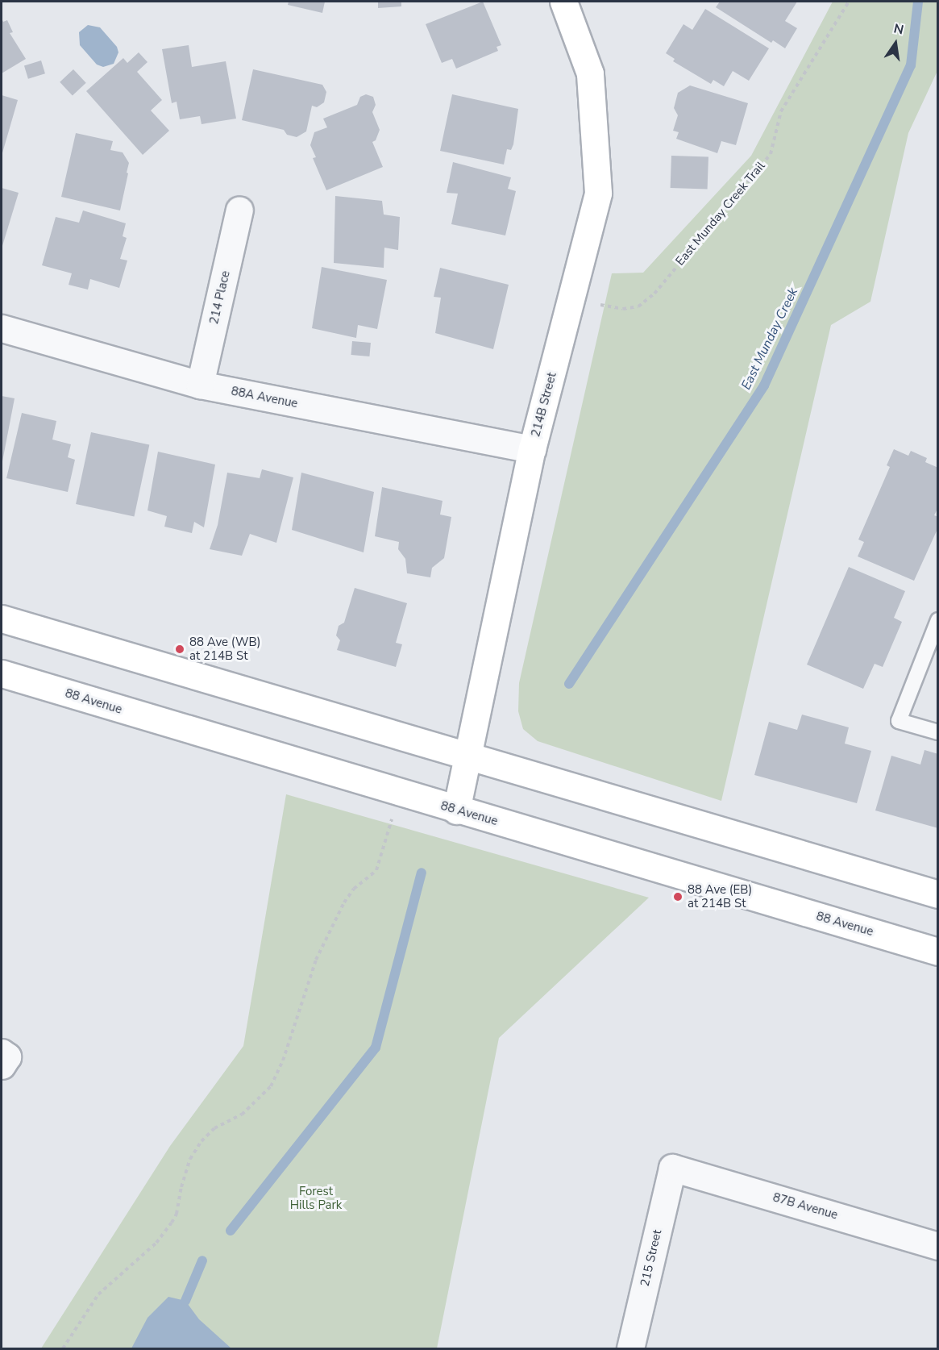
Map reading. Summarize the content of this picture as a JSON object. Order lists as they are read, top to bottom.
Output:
{
  "streets": {
    "main road": ["214B Street", "88 Avenue"],
    "street": [
      "214 Place",
      "88A Avenue",
      "87B Avenue",
      "215 Street"
    ],
    "path": ["East Munday Creek Trail"]
  },
  "crossings": [
    ["East Munday Creek Trail", "214B Street"],
    ["214 Place", "88A Avenue"],
    ["88A Avenue", "214B Street"],
    ["214B Street", "88 Avenue"],
    ["87B Avenue", "215 Street"]
  ],
  "water": ["East Munday Creek"],
  "parks": ["Forest Hills Park"],
  "places": ["88 Ave (WB) at 214B St", "88 Ave (EB) at 214B St"],
  "north": "top"
}
